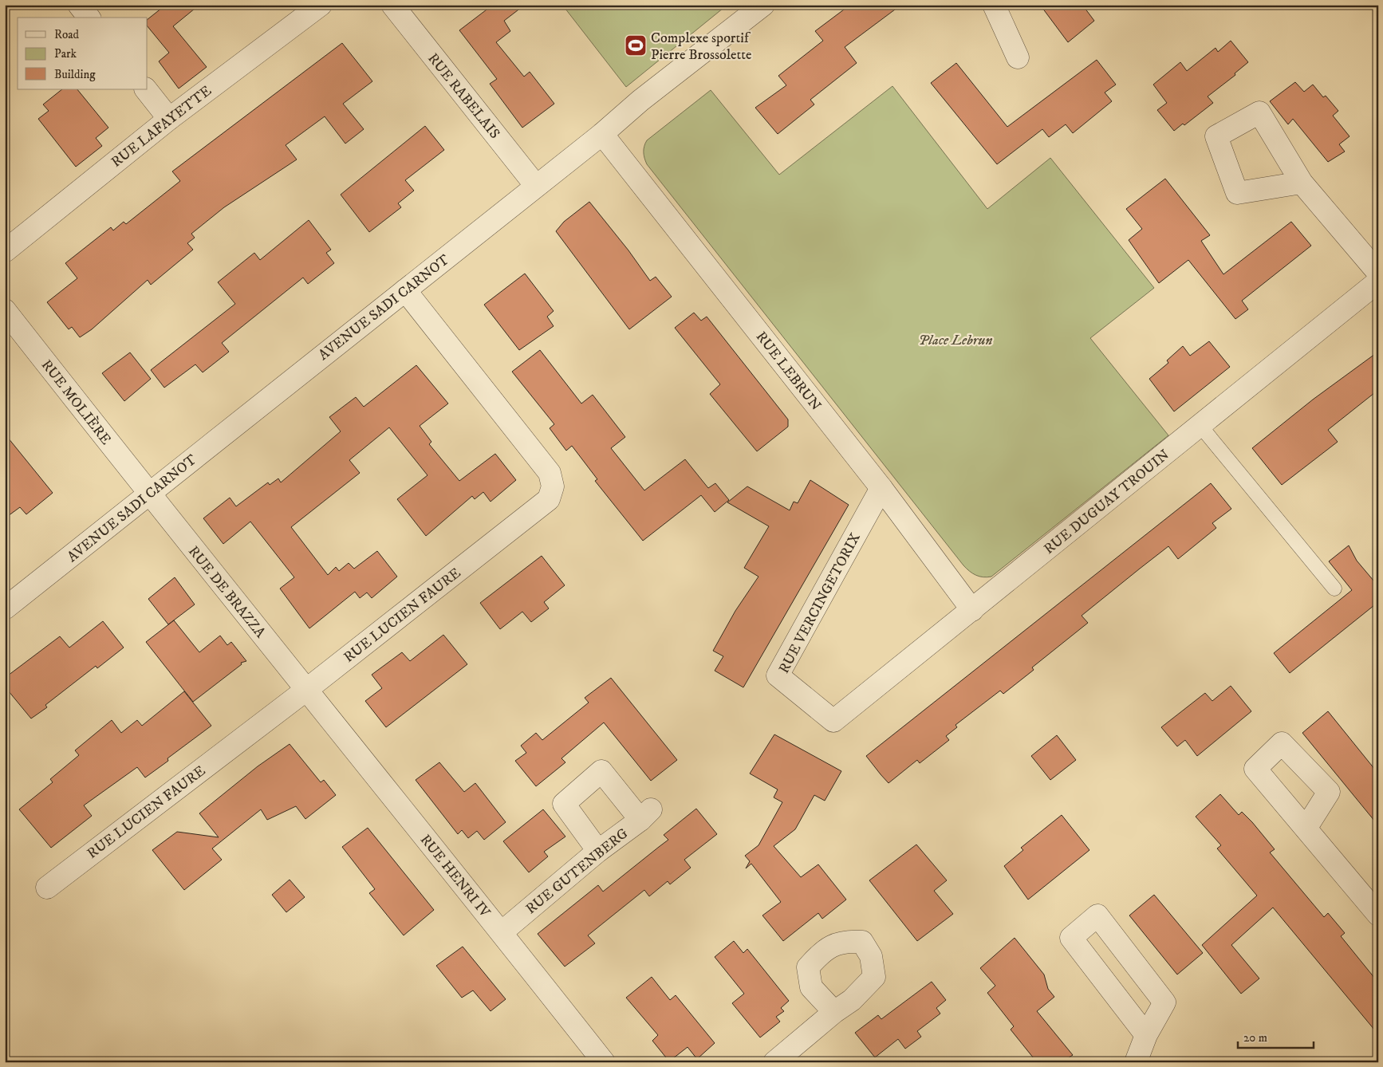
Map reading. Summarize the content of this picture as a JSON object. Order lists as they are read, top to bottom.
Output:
{
  "streets": {
    "street": [
      "RUE RABELAIS",
      "RUE LAFAYETTE",
      "AVENUE SADI CARNOT",
      "RUE LEBRUN",
      "RUE MOLIÈRE",
      "RUE DUGUAY TROUIN",
      "RUE DE BRAZZA",
      "RUE VERCINGETORIX",
      "RUE LUCIEN FAURE",
      "RUE GUTENBERG",
      "RUE HENRI IV"
    ]
  },
  "crossings": [
    ["RUE RABELAIS", "AVENUE SADI CARNOT"],
    ["AVENUE SADI CARNOT", "RUE LEBRUN"],
    ["AVENUE SADI CARNOT", "RUE MOLIÈRE"],
    ["AVENUE SADI CARNOT", "RUE DE BRAZZA"],
    ["AVENUE SADI CARNOT", "RUE LUCIEN FAURE"],
    ["RUE LEBRUN", "RUE DUGUAY TROUIN"],
    ["RUE LEBRUN", "RUE VERCINGETORIX"],
    ["RUE MOLIÈRE", "RUE DE BRAZZA"],
    ["RUE DUGUAY TROUIN", "RUE VERCINGETORIX"],
    ["RUE DE BRAZZA", "RUE LUCIEN FAURE"],
    ["RUE DE BRAZZA", "RUE HENRI IV"],
    ["RUE LUCIEN FAURE", "RUE HENRI IV"],
    ["RUE GUTENBERG", "RUE HENRI IV"]
  ],
  "parks": ["Place Lebrun"],
  "places": {
    "sports": ["Complexe sportif Pierre Brossolette"]
  },
  "legend": ["Road", "Park", "Building"],
  "scale_bar": "20 m"
}
